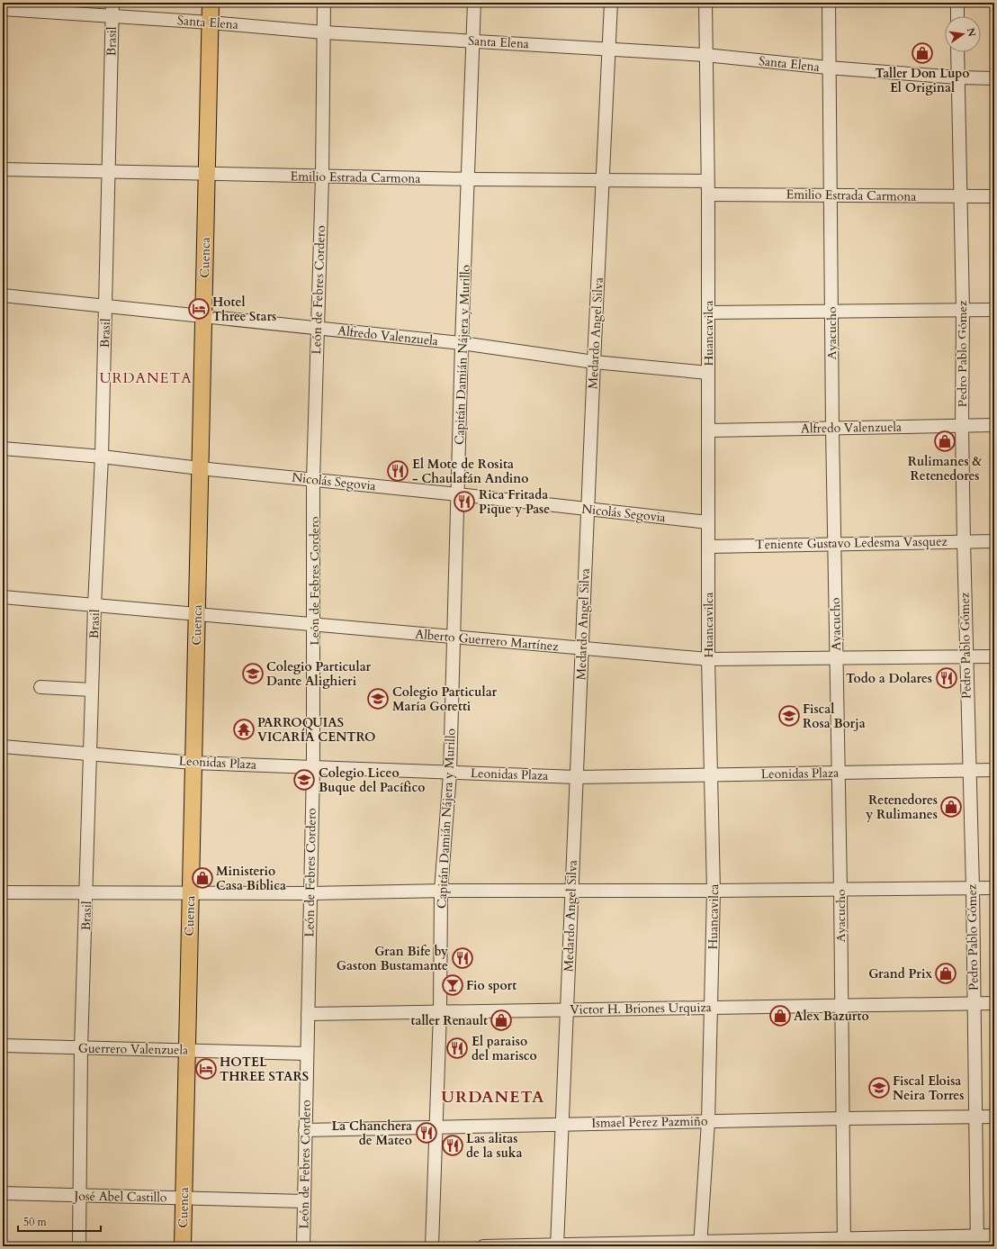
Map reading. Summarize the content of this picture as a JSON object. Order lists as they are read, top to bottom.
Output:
{
  "streets": {
    "main road": ["Cuenca"],
    "street": [
      "Santa Elena",
      "Brasil",
      "Emilio Estrada Carmona",
      "León de Febres Cordero",
      "Medardo Angel Silva",
      "Huancavilca",
      "Ayacucho",
      "Alfredo Valenzuela",
      "Pedro Pablo Gómez",
      "Capitán Damián Nájera y Murillo",
      "Nicolás Segovia",
      "Teniente Gustavo Ledesma Vasquez",
      "Alberto Guerrero Martínez",
      "Leonidas Plaza",
      "Victor H. Briones Urquiza",
      "Guerrero Valenzuela",
      "Ismael Perez Pazmiño",
      "José Abel Castillo"
    ]
  },
  "crossings": [
    ["Santa Elena", "Brasil"],
    ["Santa Elena", "Cuenca"],
    ["Santa Elena", "León de Febres Cordero"],
    ["Santa Elena", "Medardo Angel Silva"],
    ["Santa Elena", "Huancavilca"],
    ["Santa Elena", "Ayacucho"],
    ["Santa Elena", "Pedro Pablo Gómez"],
    ["Santa Elena", "Capitán Damián Nájera y Murillo"],
    ["Brasil", "Emilio Estrada Carmona"],
    ["Brasil", "Alfredo Valenzuela"],
    ["Brasil", "Nicolás Segovia"],
    ["Brasil", "Alberto Guerrero Martínez"],
    ["Brasil", "Leonidas Plaza"],
    ["Brasil", "Guerrero Valenzuela"],
    ["Brasil", "José Abel Castillo"],
    ["Emilio Estrada Carmona", "Cuenca"],
    ["Emilio Estrada Carmona", "León de Febres Cordero"],
    ["Emilio Estrada Carmona", "Medardo Angel Silva"],
    ["Emilio Estrada Carmona", "Huancavilca"],
    ["Emilio Estrada Carmona", "Ayacucho"],
    ["Emilio Estrada Carmona", "Pedro Pablo Gómez"],
    ["Emilio Estrada Carmona", "Capitán Damián Nájera y Murillo"],
    ["Cuenca", "Alfredo Valenzuela"],
    ["Cuenca", "Nicolás Segovia"],
    ["Cuenca", "Alberto Guerrero Martínez"],
    ["Cuenca", "Leonidas Plaza"],
    ["Cuenca", "Guerrero Valenzuela"],
    ["Cuenca", "José Abel Castillo"],
    ["León de Febres Cordero", "Alfredo Valenzuela"],
    ["León de Febres Cordero", "Nicolás Segovia"],
    ["León de Febres Cordero", "Alberto Guerrero Martínez"],
    ["León de Febres Cordero", "Leonidas Plaza"],
    ["León de Febres Cordero", "Victor H. Briones Urquiza"],
    ["León de Febres Cordero", "Guerrero Valenzuela"],
    ["León de Febres Cordero", "Ismael Perez Pazmiño"],
    ["León de Febres Cordero", "José Abel Castillo"],
    ["Medardo Angel Silva", "Alfredo Valenzuela"],
    ["Medardo Angel Silva", "Nicolás Segovia"],
    ["Medardo Angel Silva", "Alberto Guerrero Martínez"],
    ["Medardo Angel Silva", "Leonidas Plaza"],
    ["Medardo Angel Silva", "Victor H. Briones Urquiza"],
    ["Medardo Angel Silva", "Ismael Perez Pazmiño"],
    ["Huancavilca", "Alfredo Valenzuela"],
    ["Huancavilca", "Nicolás Segovia"],
    ["Huancavilca", "Teniente Gustavo Ledesma Vasquez"],
    ["Huancavilca", "Alberto Guerrero Martínez"],
    ["Huancavilca", "Leonidas Plaza"],
    ["Huancavilca", "Victor H. Briones Urquiza"],
    ["Huancavilca", "Ismael Perez Pazmiño"],
    ["Ayacucho", "Alfredo Valenzuela"],
    ["Ayacucho", "Teniente Gustavo Ledesma Vasquez"],
    ["Ayacucho", "Alberto Guerrero Martínez"],
    ["Ayacucho", "Leonidas Plaza"],
    ["Ayacucho", "Victor H. Briones Urquiza"],
    ["Ayacucho", "Ismael Perez Pazmiño"],
    ["Alfredo Valenzuela", "Pedro Pablo Gómez"],
    ["Alfredo Valenzuela", "Capitán Damián Nájera y Murillo"],
    ["Pedro Pablo Gómez", "Teniente Gustavo Ledesma Vasquez"],
    ["Pedro Pablo Gómez", "Alberto Guerrero Martínez"],
    ["Pedro Pablo Gómez", "Leonidas Plaza"],
    ["Pedro Pablo Gómez", "Victor H. Briones Urquiza"],
    ["Pedro Pablo Gómez", "Ismael Perez Pazmiño"],
    ["Capitán Damián Nájera y Murillo", "Nicolás Segovia"],
    ["Capitán Damián Nájera y Murillo", "Alberto Guerrero Martínez"],
    ["Capitán Damián Nájera y Murillo", "Leonidas Plaza"],
    ["Capitán Damián Nájera y Murillo", "Victor H. Briones Urquiza"],
    ["Capitán Damián Nájera y Murillo", "Ismael Perez Pazmiño"]
  ],
  "districts": ["URDANETA", "URDANETA"],
  "places": {
    "shop": [
      "Taller Don Lupo El Original",
      "Rulimanes & Retenedores",
      "Retenedores y Rulimanes",
      "Ministerio Casa Bíblica",
      "Grand Prix",
      "Alex Bazurto",
      "taller Renault"
    ],
    "hotel": ["Hotel Three Stars", "HOTEL THREE STARS"],
    "restaurant": [
      "El Mote de Rosita - Chaulafán Andino",
      "Rica Fritada Pique y Pase",
      "Todo a Dolares",
      "Gran Bife by Gaston Bustamante",
      "El paraiso del marisco",
      "La Chanchera de Mateo",
      "Las alitas de la suka"
    ],
    "school or university": [
      "Colegio Particular Dante Alighieri",
      "Colegio Particular María Goretti",
      "Fiscal Rosa Borja",
      "Colegio Liceo Buque del Pacífico",
      "Fiscal Eloisa Neira Torres"
    ],
    "temple": ["PARROQUIAS VICARÍA CENTRO"],
    "bar": ["Fio sport"]
  },
  "scale_bar": "50 m",
  "north": "right"
}
